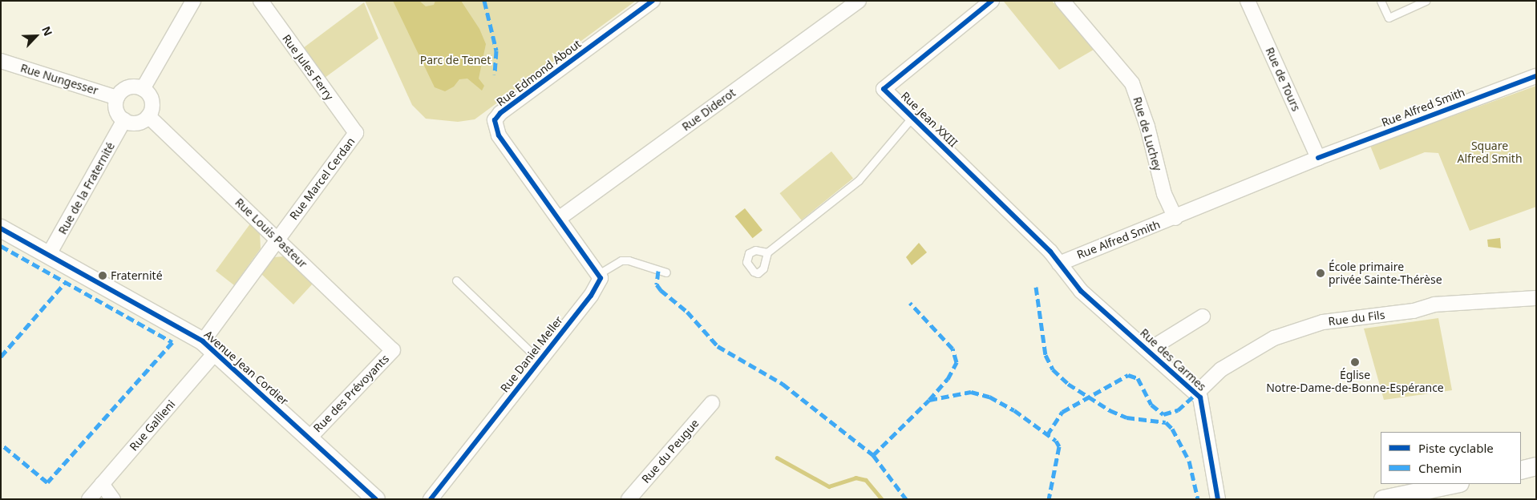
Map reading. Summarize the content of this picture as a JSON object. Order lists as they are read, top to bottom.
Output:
{
  "streets": {
    "street": [
      "Rue Jules Ferry",
      "Rue Edmond About",
      "Rue Nungesser",
      "Rue de Tours",
      "Rue Alfred Smith",
      "Rue Diderot",
      "Rue Jean XXIII",
      "Rue de Luchey",
      "Rue Marcel Cerdan",
      "Rue de la Fraternité",
      "Rue Louis Pasteur",
      "Rue du Fils",
      "Rue Daniel Meller",
      "Rue des Carmes",
      "Avenue Jean Cordier",
      "Rue des Prévoyants",
      "Rue Gallieni",
      "Rue du Peugue"
    ]
  },
  "crossings": [
    ["Rue Jules Ferry", "Rue Marcel Cerdan"],
    ["Rue Edmond About", "Rue Diderot"],
    ["Rue Nungesser", "Rue de la Fraternité"],
    ["Rue Nungesser", "Rue Louis Pasteur"],
    ["Rue de Tours", "Rue Alfred Smith"],
    ["Rue Alfred Smith", "Rue Jean XXIII"],
    ["Rue Alfred Smith", "Rue de Luchey"],
    ["Rue Alfred Smith", "Rue des Carmes"],
    ["Rue Jean XXIII", "Rue des Carmes"],
    ["Rue Marcel Cerdan", "Rue Louis Pasteur"],
    ["Rue Marcel Cerdan", "Avenue Jean Cordier"],
    ["Rue Marcel Cerdan", "Rue Gallieni"],
    ["Rue de la Fraternité", "Rue Louis Pasteur"],
    ["Rue de la Fraternité", "Avenue Jean Cordier"],
    ["Rue Louis Pasteur", "Rue des Prévoyants"],
    ["Rue du Fils", "Rue des Carmes"],
    ["Avenue Jean Cordier", "Rue des Prévoyants"],
    ["Avenue Jean Cordier", "Rue Gallieni"]
  ],
  "parks": ["Parc de Tenet", "Square Alfred Smith"],
  "places": ["École primaire privée Sainte-Thérèse", "Fraternité", "Église Notre-Dame-de-Bonne-Espérance"],
  "legend": ["Piste cyclable", "Chemin"],
  "north": "top right"
}
